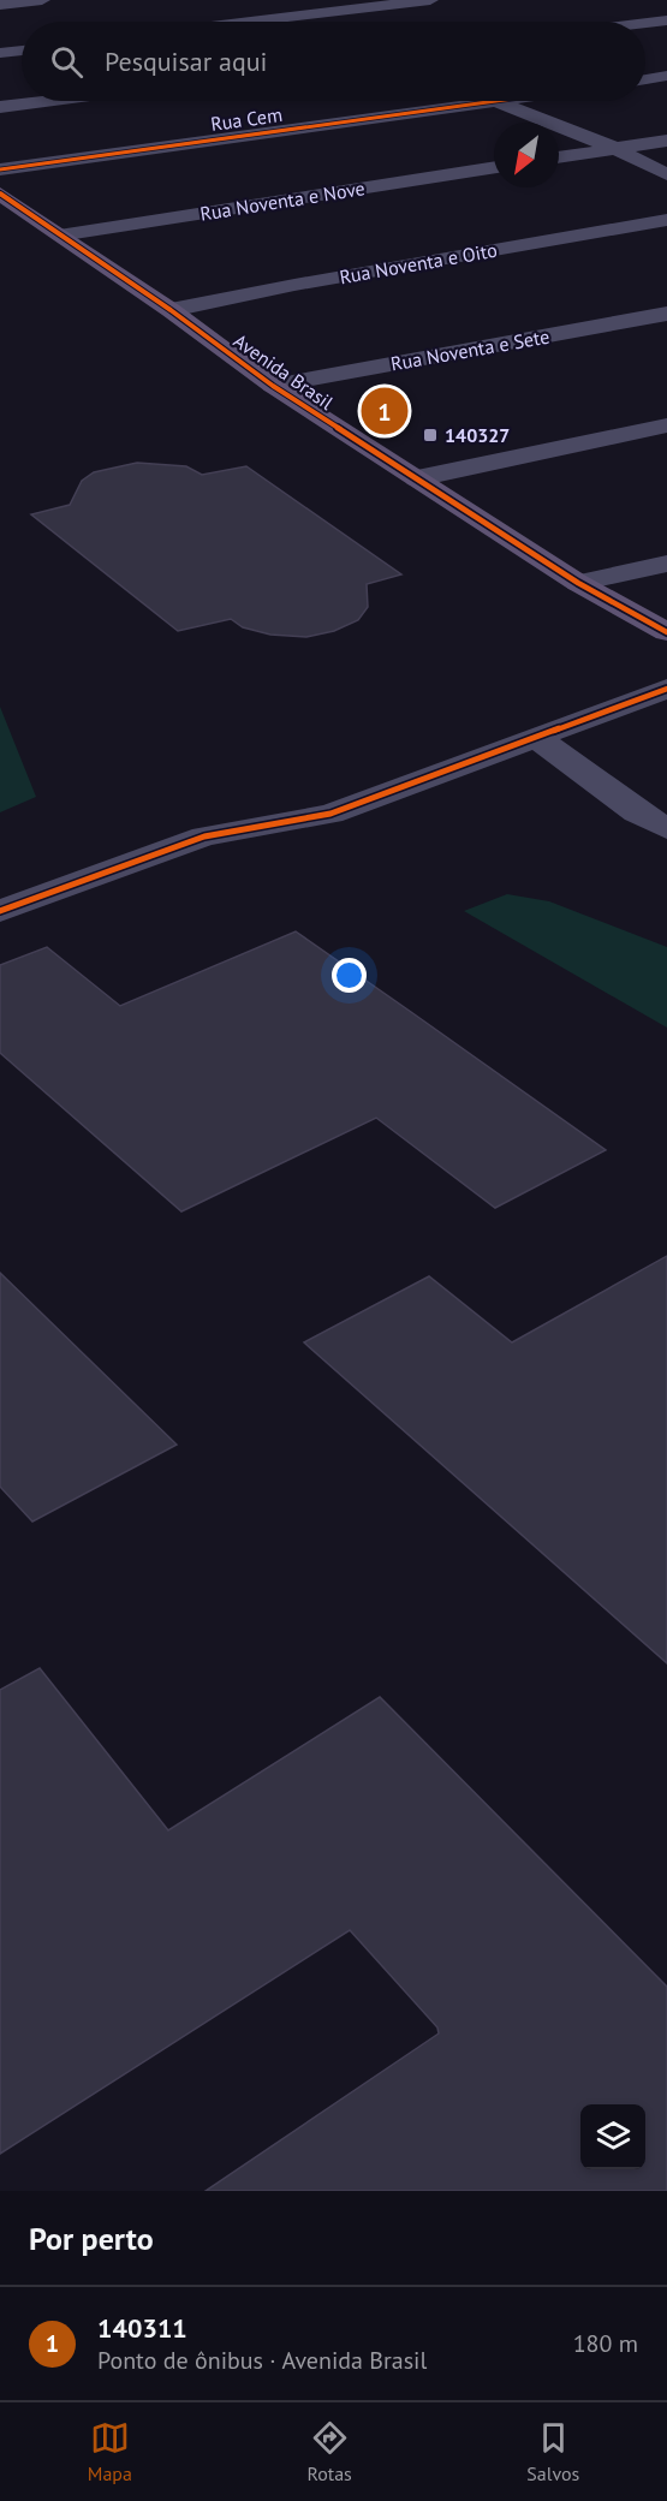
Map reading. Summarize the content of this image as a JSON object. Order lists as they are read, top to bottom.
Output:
{
  "streets": {
    "main road": ["Avenida Brasil"],
    "street": [
      "Rua Cem",
      "Rua Noventa e Nove",
      "Rua Noventa e Oito",
      "Rua Noventa e Sete"
    ]
  },
  "crossings": [
    ["Rua Noventa e Nove", "Avenida Brasil"],
    ["Rua Noventa e Oito", "Avenida Brasil"],
    ["Rua Noventa e Sete", "Avenida Brasil"]
  ],
  "places": {
    "transit": ["140327"]
  },
  "north": "bottom left",
  "page": {
    "search": "Pesquisar aqui",
    "pins": "1",
    "heading": "Por perto",
    "list": [
      {
        "mark": "1",
        "name": "140311",
        "note": "Ponto de ônibus · Avenida Brasil",
        "value": "180 m"
      }
    ],
    "nav": ["Mapa", "Rotas", "Salvos"]
  }
}
